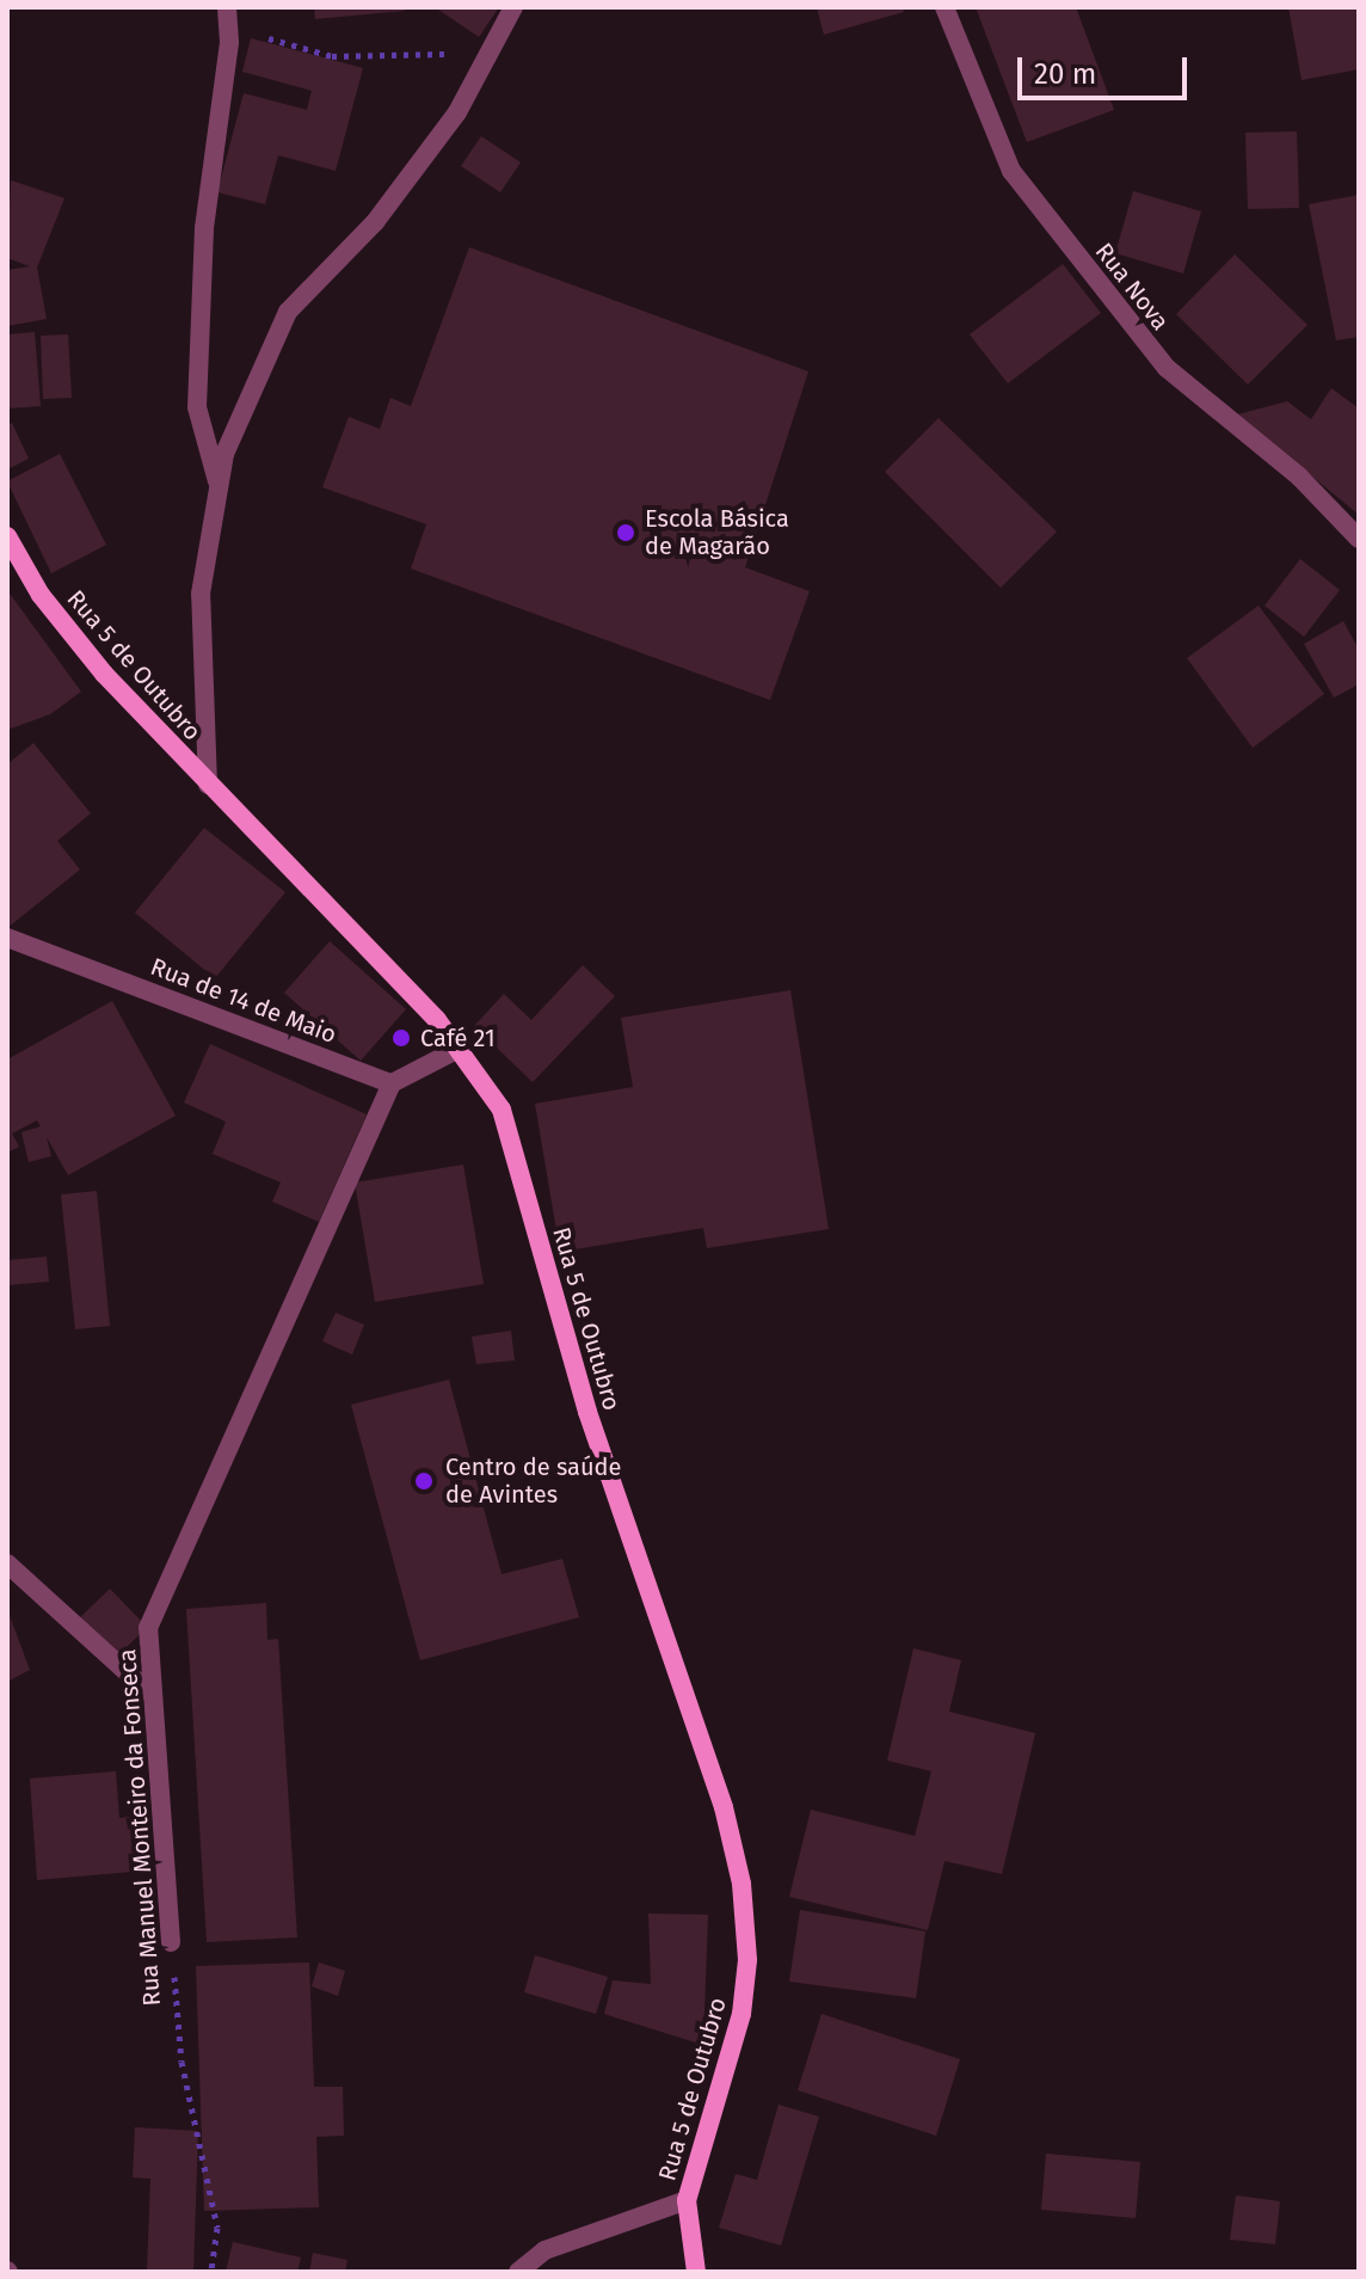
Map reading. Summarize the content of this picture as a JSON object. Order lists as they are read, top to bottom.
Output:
{
  "streets": {
    "street": [
      "Rua Nova",
      "Rua 5 de Outubro",
      "Rua de 14 de Maio",
      "Rua Manuel Monteiro da Fonseca"
    ]
  },
  "crossings": [
    ["Rua de 14 de Maio", "Rua Manuel Monteiro da Fonseca"]
  ],
  "places": ["Escola Básica de Magarão", "Café 21", "Centro de saúde de Avintes"],
  "scale_bar": "20 m"
}
